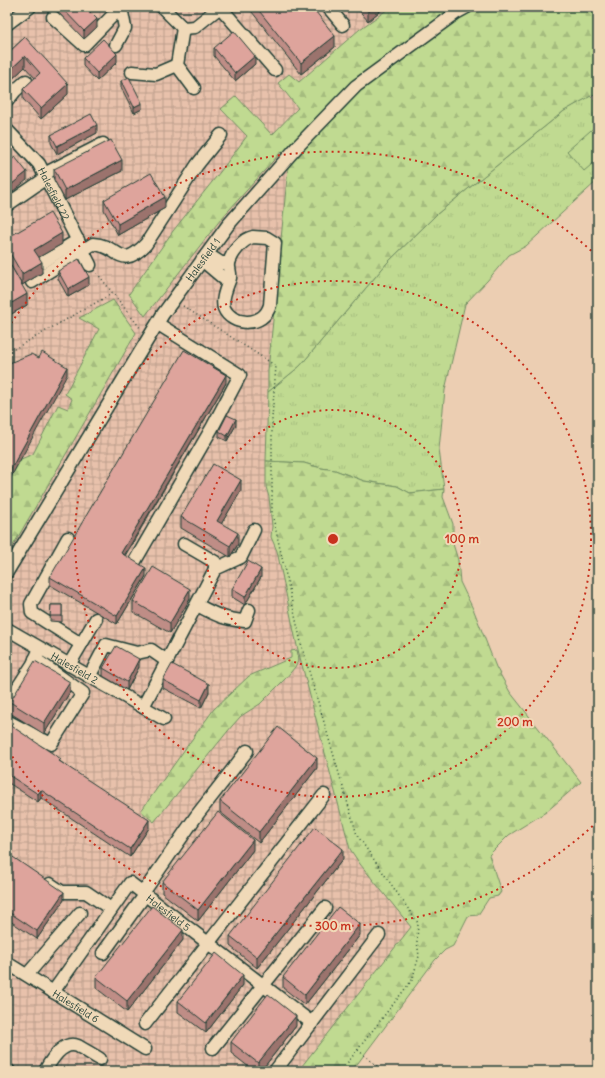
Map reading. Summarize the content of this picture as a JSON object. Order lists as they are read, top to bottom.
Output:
{
  "streets": {
    "street": [
      "Halesfield 22",
      "Halesfield 1",
      "Halesfield 2",
      "Halesfield 5",
      "Halesfield 6"
    ]
  },
  "crossings": [
    ["Halesfield 5", "Halesfield 6"]
  ],
  "rings": ["100 m", "200 m", "300 m"]
}
